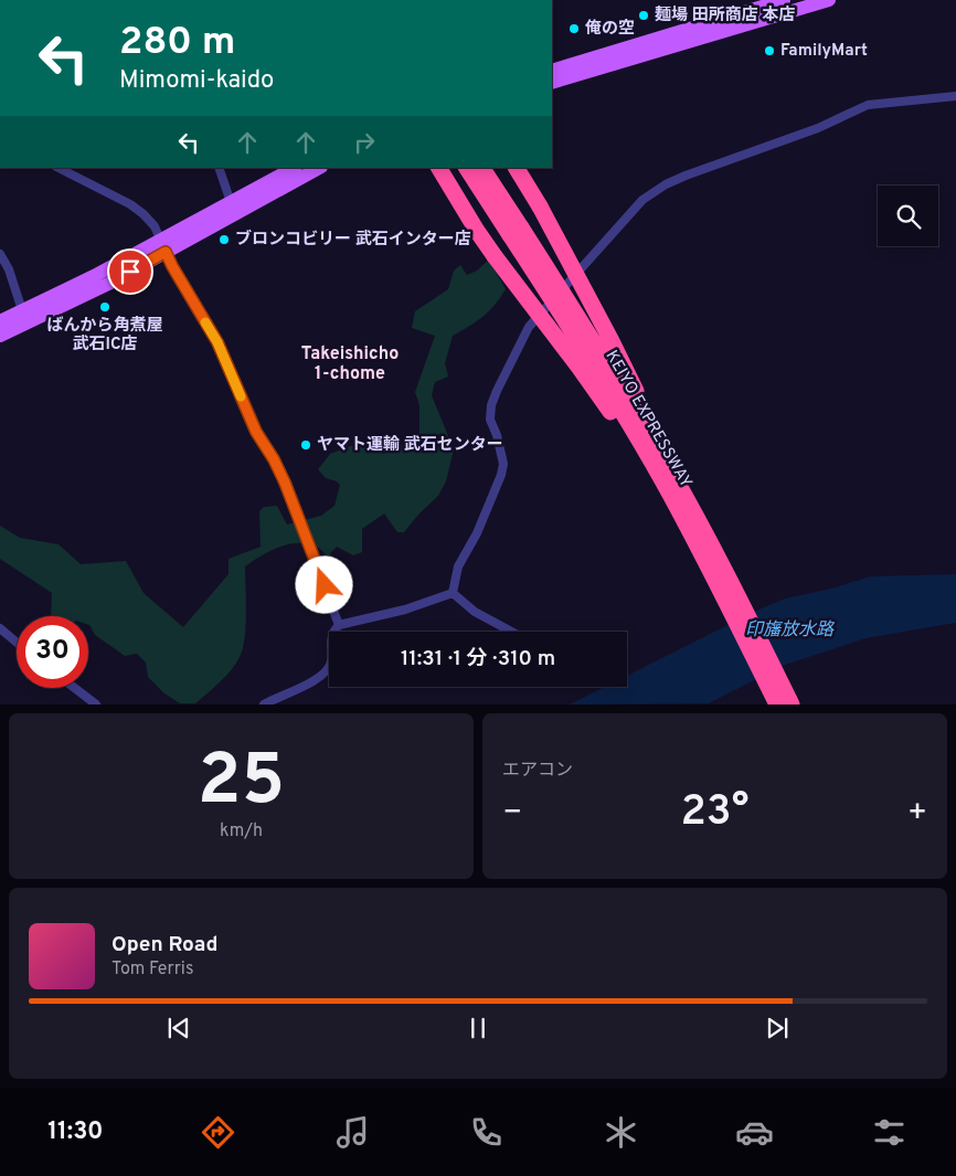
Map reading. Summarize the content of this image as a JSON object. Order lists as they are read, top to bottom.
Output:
{
  "streets": {
    "highway": ["KEIYO EXPRESSWAY"]
  },
  "districts": ["Takeishicho 1-chome"],
  "water": ["印旛放水路"],
  "places": [
    "麺場 田所商店 本店",
    "俺の空",
    "FamilyMart",
    "ブロンコビリー 武石インター店",
    "ばんから角煮屋 武石IC店",
    "ヤマト運輸 武石センター"
  ],
  "page": {
    "turn": ["280 m", "Mimomi-kaido"],
    "limit": "30",
    "trip": "11:31 · 1 分 · 310 m",
    "tile": [
      ["25", "km/h"],
      "エアコン"
    ],
    "heat": ["−", "23°", "+"],
    "song": ["Open Road", "Tom Ferris"],
    "tabs": "11:30"
  }
}
